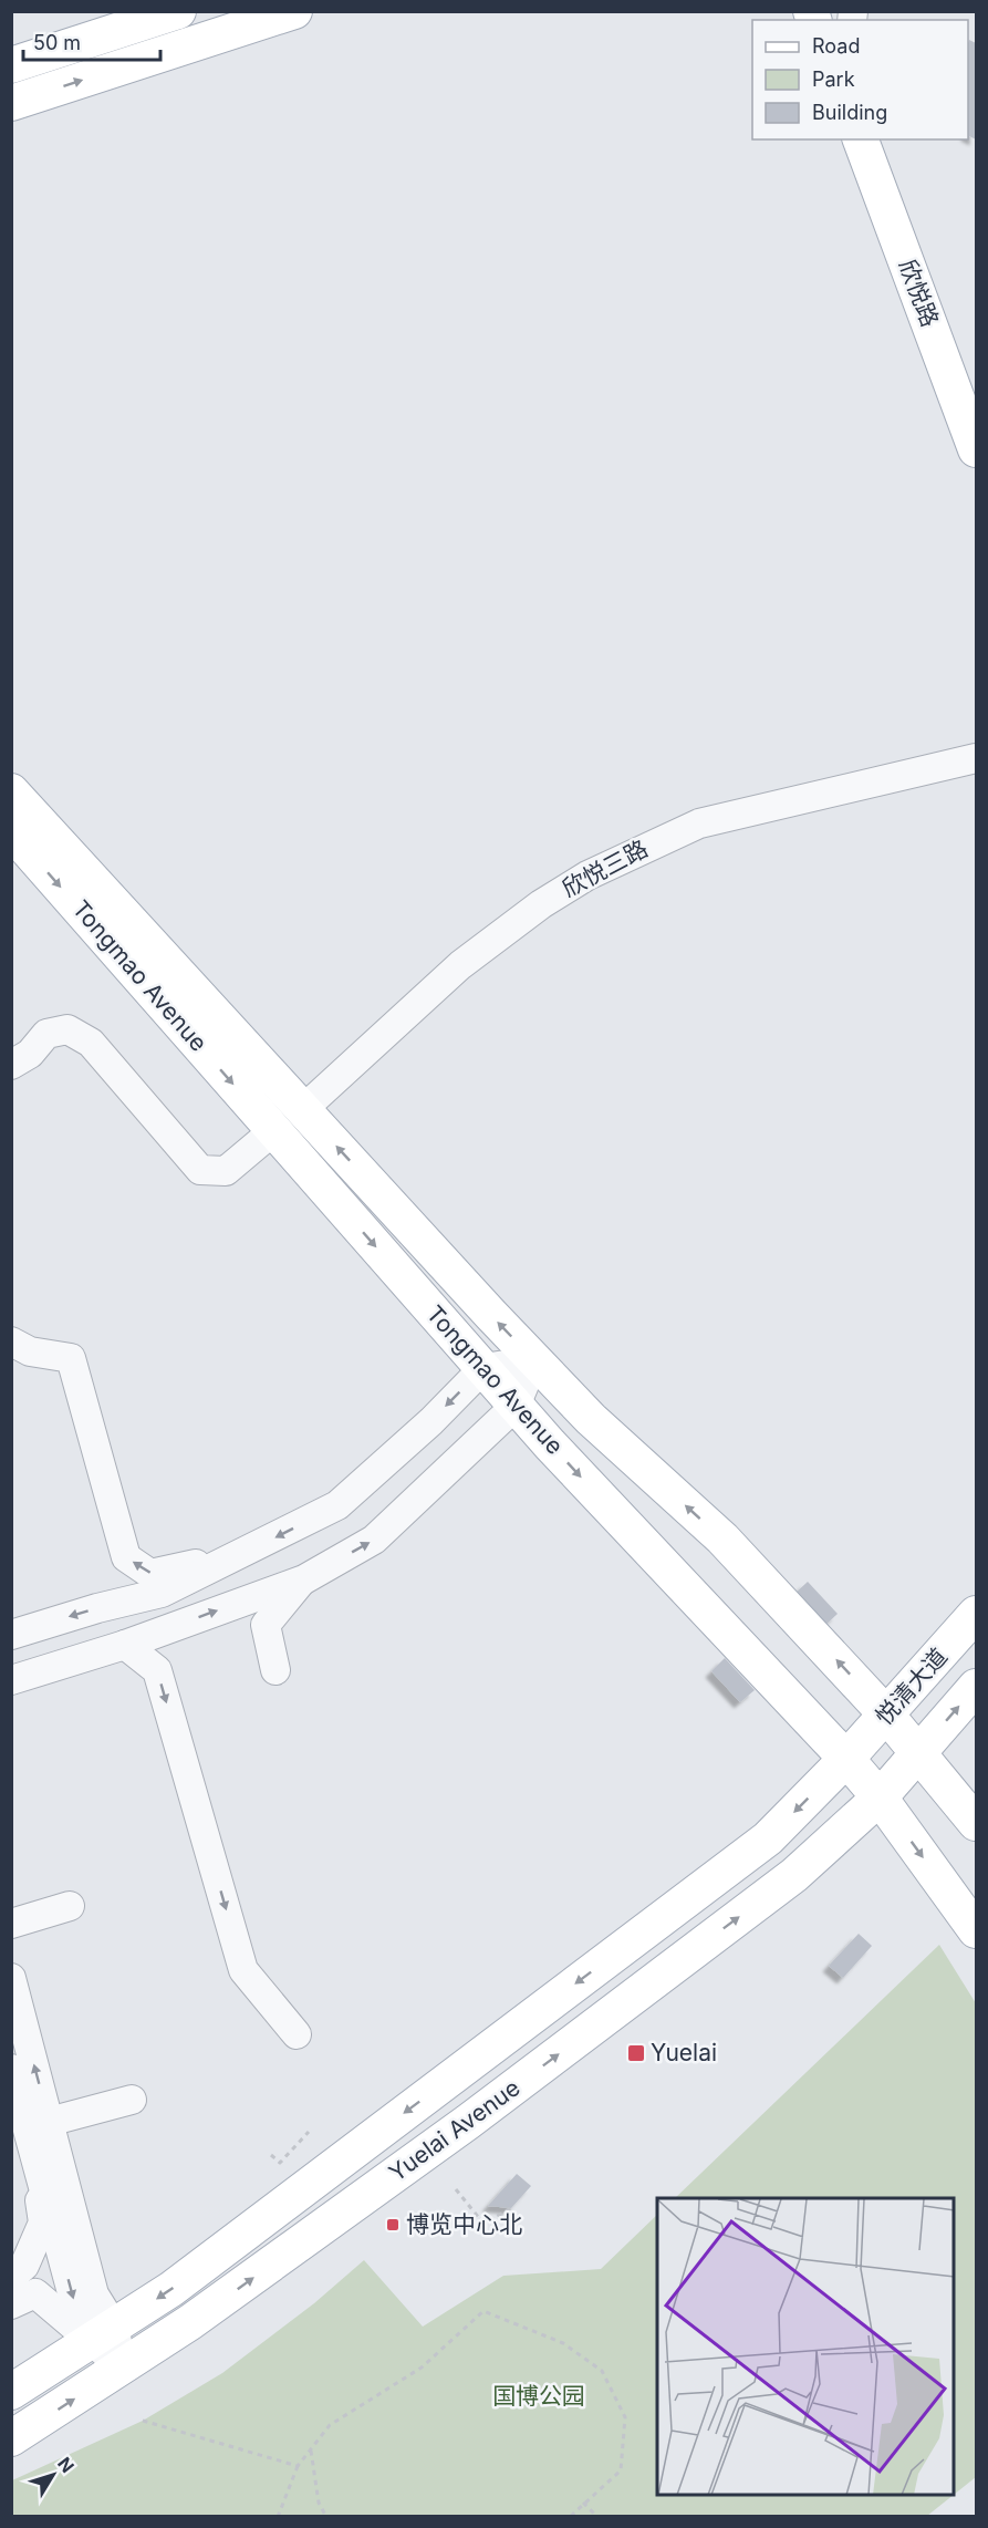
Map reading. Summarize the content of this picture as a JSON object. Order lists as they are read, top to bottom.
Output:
{
  "streets": {
    "main road": [
      "欣悦路",
      "Tongmao Avenue",
      "悦清大道",
      "Yuelai Avenue"
    ],
    "street": ["欣悦三路"]
  },
  "crossings": [
    ["欣悦三路", "Tongmao Avenue"],
    ["Tongmao Avenue", "悦清大道"],
    ["Tongmao Avenue", "Yuelai Avenue"],
    ["悦清大道", "Yuelai Avenue"]
  ],
  "parks": ["国博公园"],
  "places": {
    "transit": ["Yuelai", "博览中心北"]
  },
  "legend": ["Road", "Park", "Building"],
  "scale_bar": "50 m",
  "north": "top right"
}
